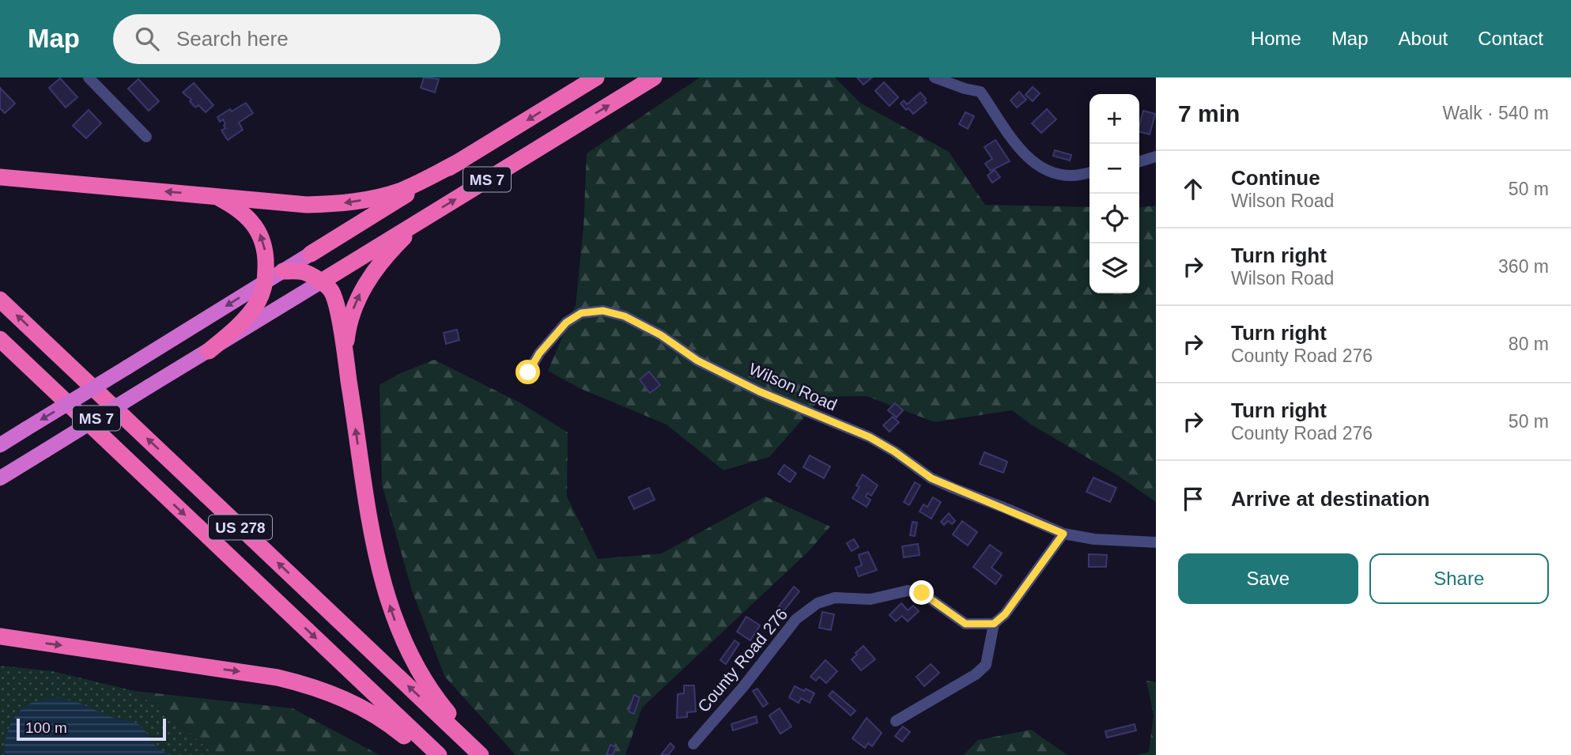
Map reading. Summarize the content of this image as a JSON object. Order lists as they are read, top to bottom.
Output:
{
  "streets": {
    "highway": ["MS 7", "US 278"],
    "street": ["Wilson Road", "County Road 276"]
  },
  "scale_bar": "100 m",
  "page": {
    "header": "Map",
    "search": "Search here",
    "nav": [
      "Home",
      "Map",
      "About",
      "Contact"
    ],
    "heading": ["7 min", "Walk · 540 m"],
    "map_buttons": ["+", "−"],
    "list": [
      ["Continue", "Wilson Road", "50 m"],
      ["Turn right", "Wilson Road", "360 m"],
      ["Turn right", "County Road 276", "80 m"],
      ["Turn right", "County Road 276", "50 m"],
      "Arrive at destination"
    ],
    "buttons": ["Save", "Share"],
    "scale": "100 m"
  }
}
